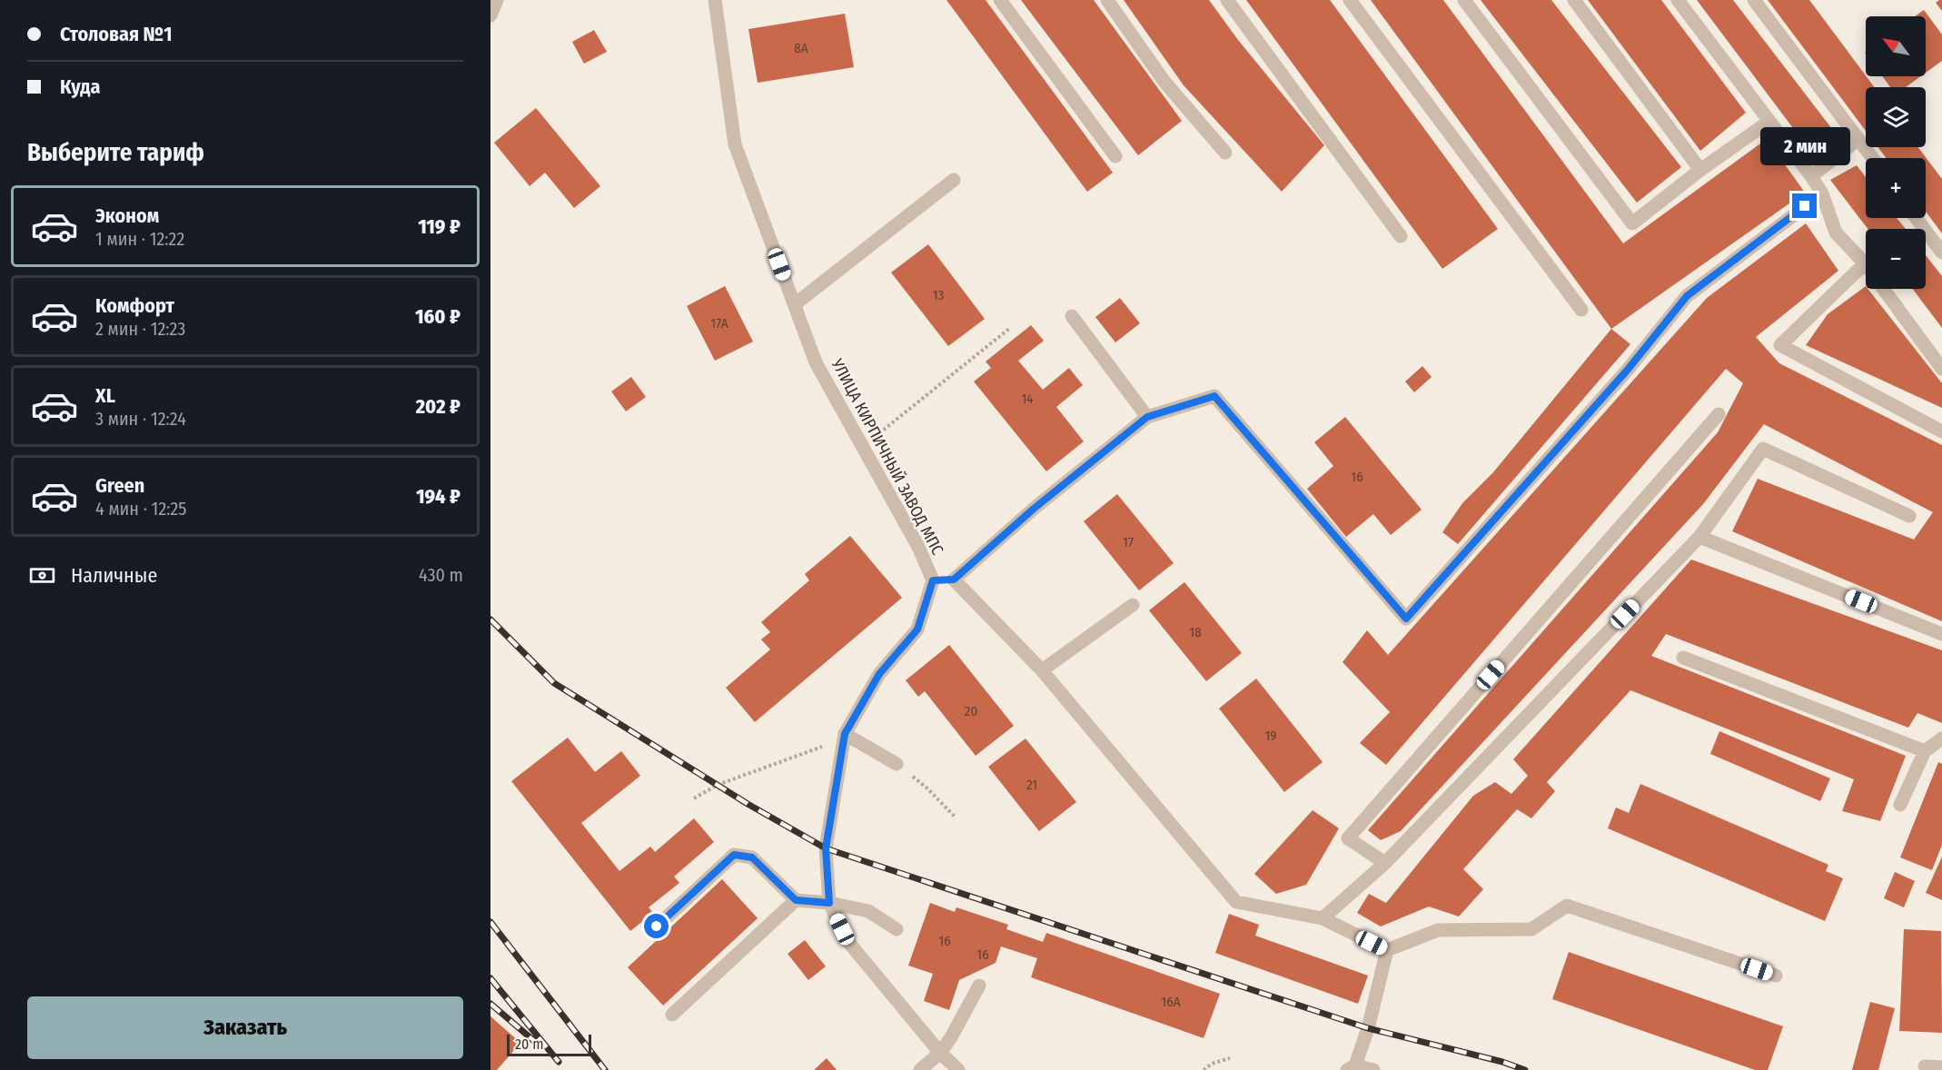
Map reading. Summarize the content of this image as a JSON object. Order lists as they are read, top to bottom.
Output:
{
  "streets": {
    "street": ["УЛИЦА КИРПИЧНЫЙ ЗАВОД МПС"]
  },
  "house_numbers": [
    "8А",
    "13",
    "17А",
    "14",
    "16",
    "17",
    "18",
    "20",
    "19",
    "21",
    "16",
    "16",
    "16А"
  ],
  "scale_bar": "20 m",
  "north": "top left",
  "page": {
    "banner": ["Столовая №1", "Куда"],
    "map_buttons": ["+", "−"],
    "heading": "Выберите тариф",
    "bubble": "2 мин",
    "list": [
      {
        "name": "Эконом",
        "note": "1 мин · 12:22",
        "value": "119 ₽"
      },
      {
        "name": "Комфорт",
        "note": "2 мин · 12:23",
        "value": "160 ₽"
      },
      {
        "name": "XL",
        "note": "3 мин · 12:24",
        "value": "202 ₽"
      },
      {
        "name": "Green",
        "note": "4 мин · 12:25",
        "value": "194 ₽"
      }
    ],
    "pay": ["Наличные", "430 m"],
    "buttons": "Заказать",
    "scale": "20 m"
  }
}
